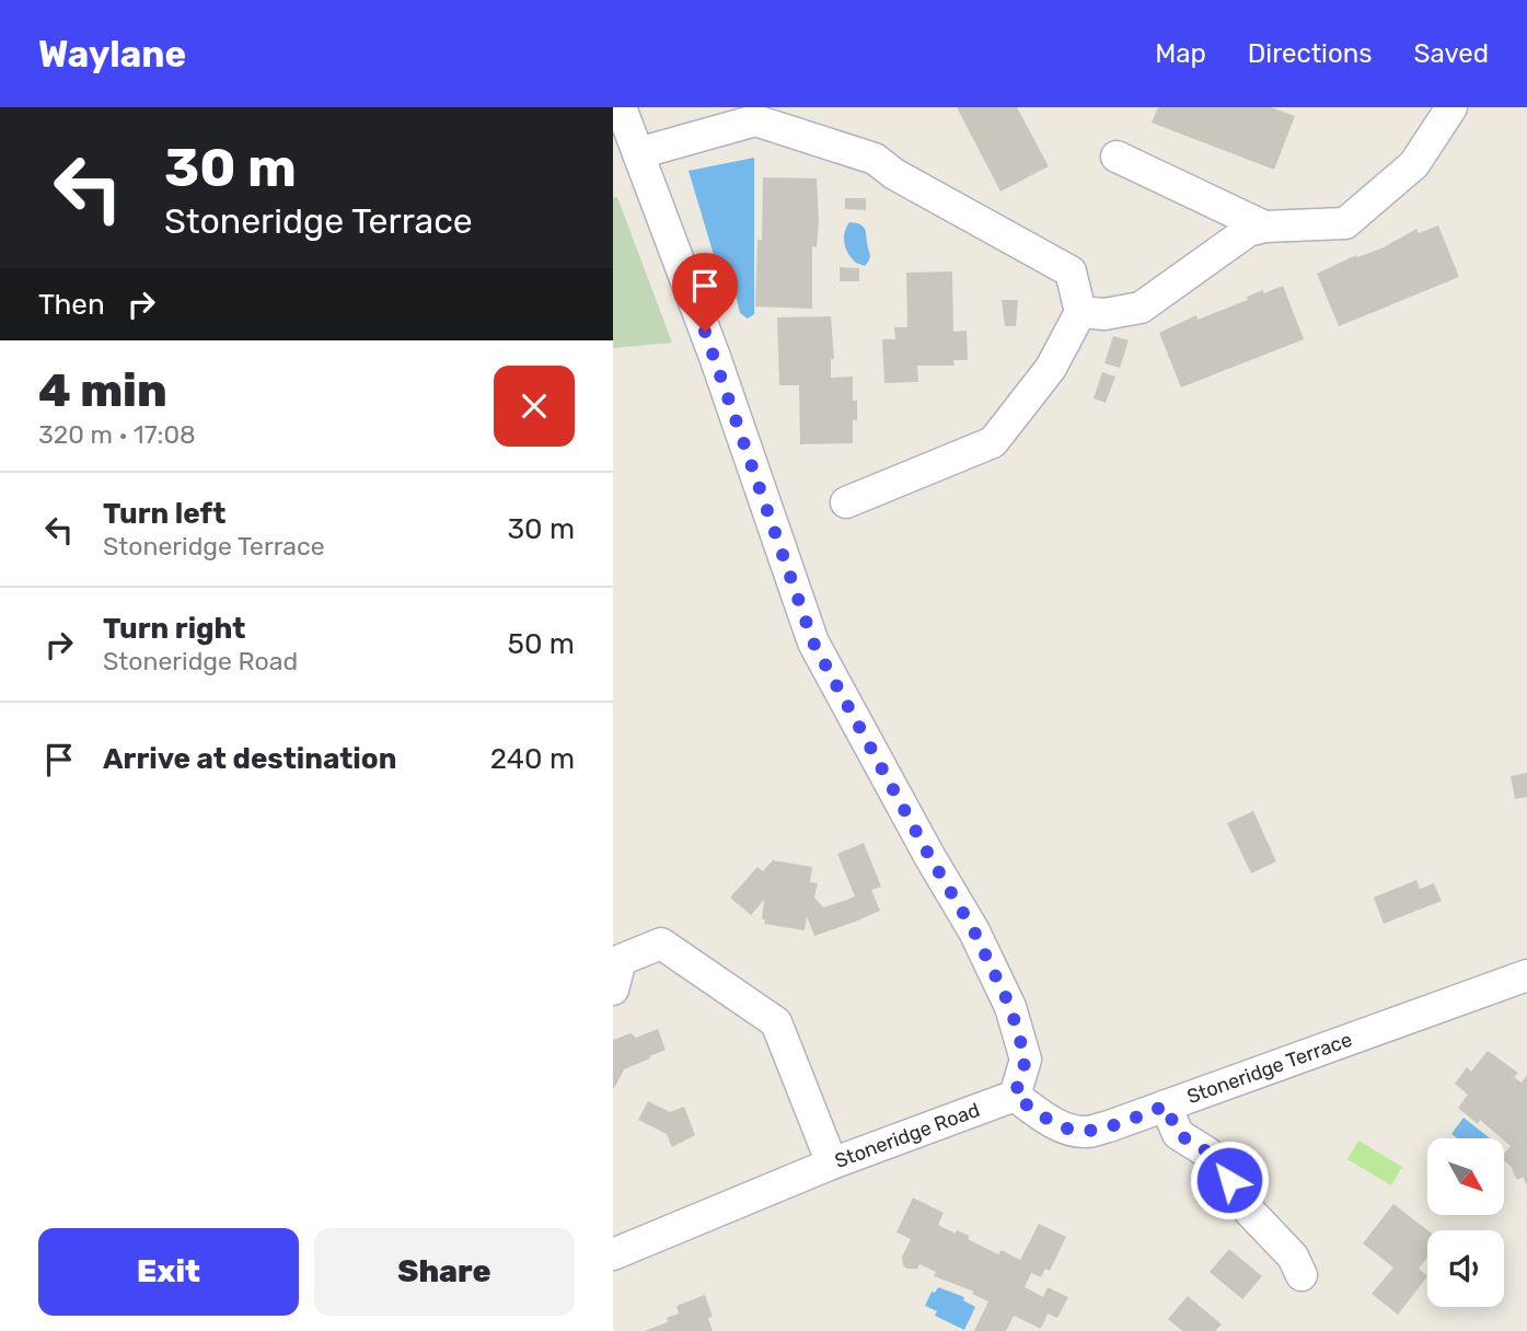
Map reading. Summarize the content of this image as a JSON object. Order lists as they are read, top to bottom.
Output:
{
  "streets": {
    "street": ["Stoneridge Terrace", "Stoneridge Road"]
  },
  "crossings": [
    ["Stoneridge Terrace", "Stoneridge Road"]
  ],
  "north": "bottom right",
  "page": {
    "header": "Waylane",
    "nav": ["Map", "Directions", "Saved"],
    "turn": ["30 m", "Stoneridge Terrace"],
    "then": "Then",
    "heading": ["4 min", "320 m · 17:08"],
    "list": [
      {
        "name": "Turn left",
        "note": "Stoneridge Terrace",
        "value": "30 m"
      },
      {
        "name": "Turn right",
        "note": "Stoneridge Road",
        "value": "50 m"
      },
      {
        "name": "Arrive at destination",
        "value": "240 m"
      }
    ],
    "buttons": ["Exit", "Share"]
  }
}
